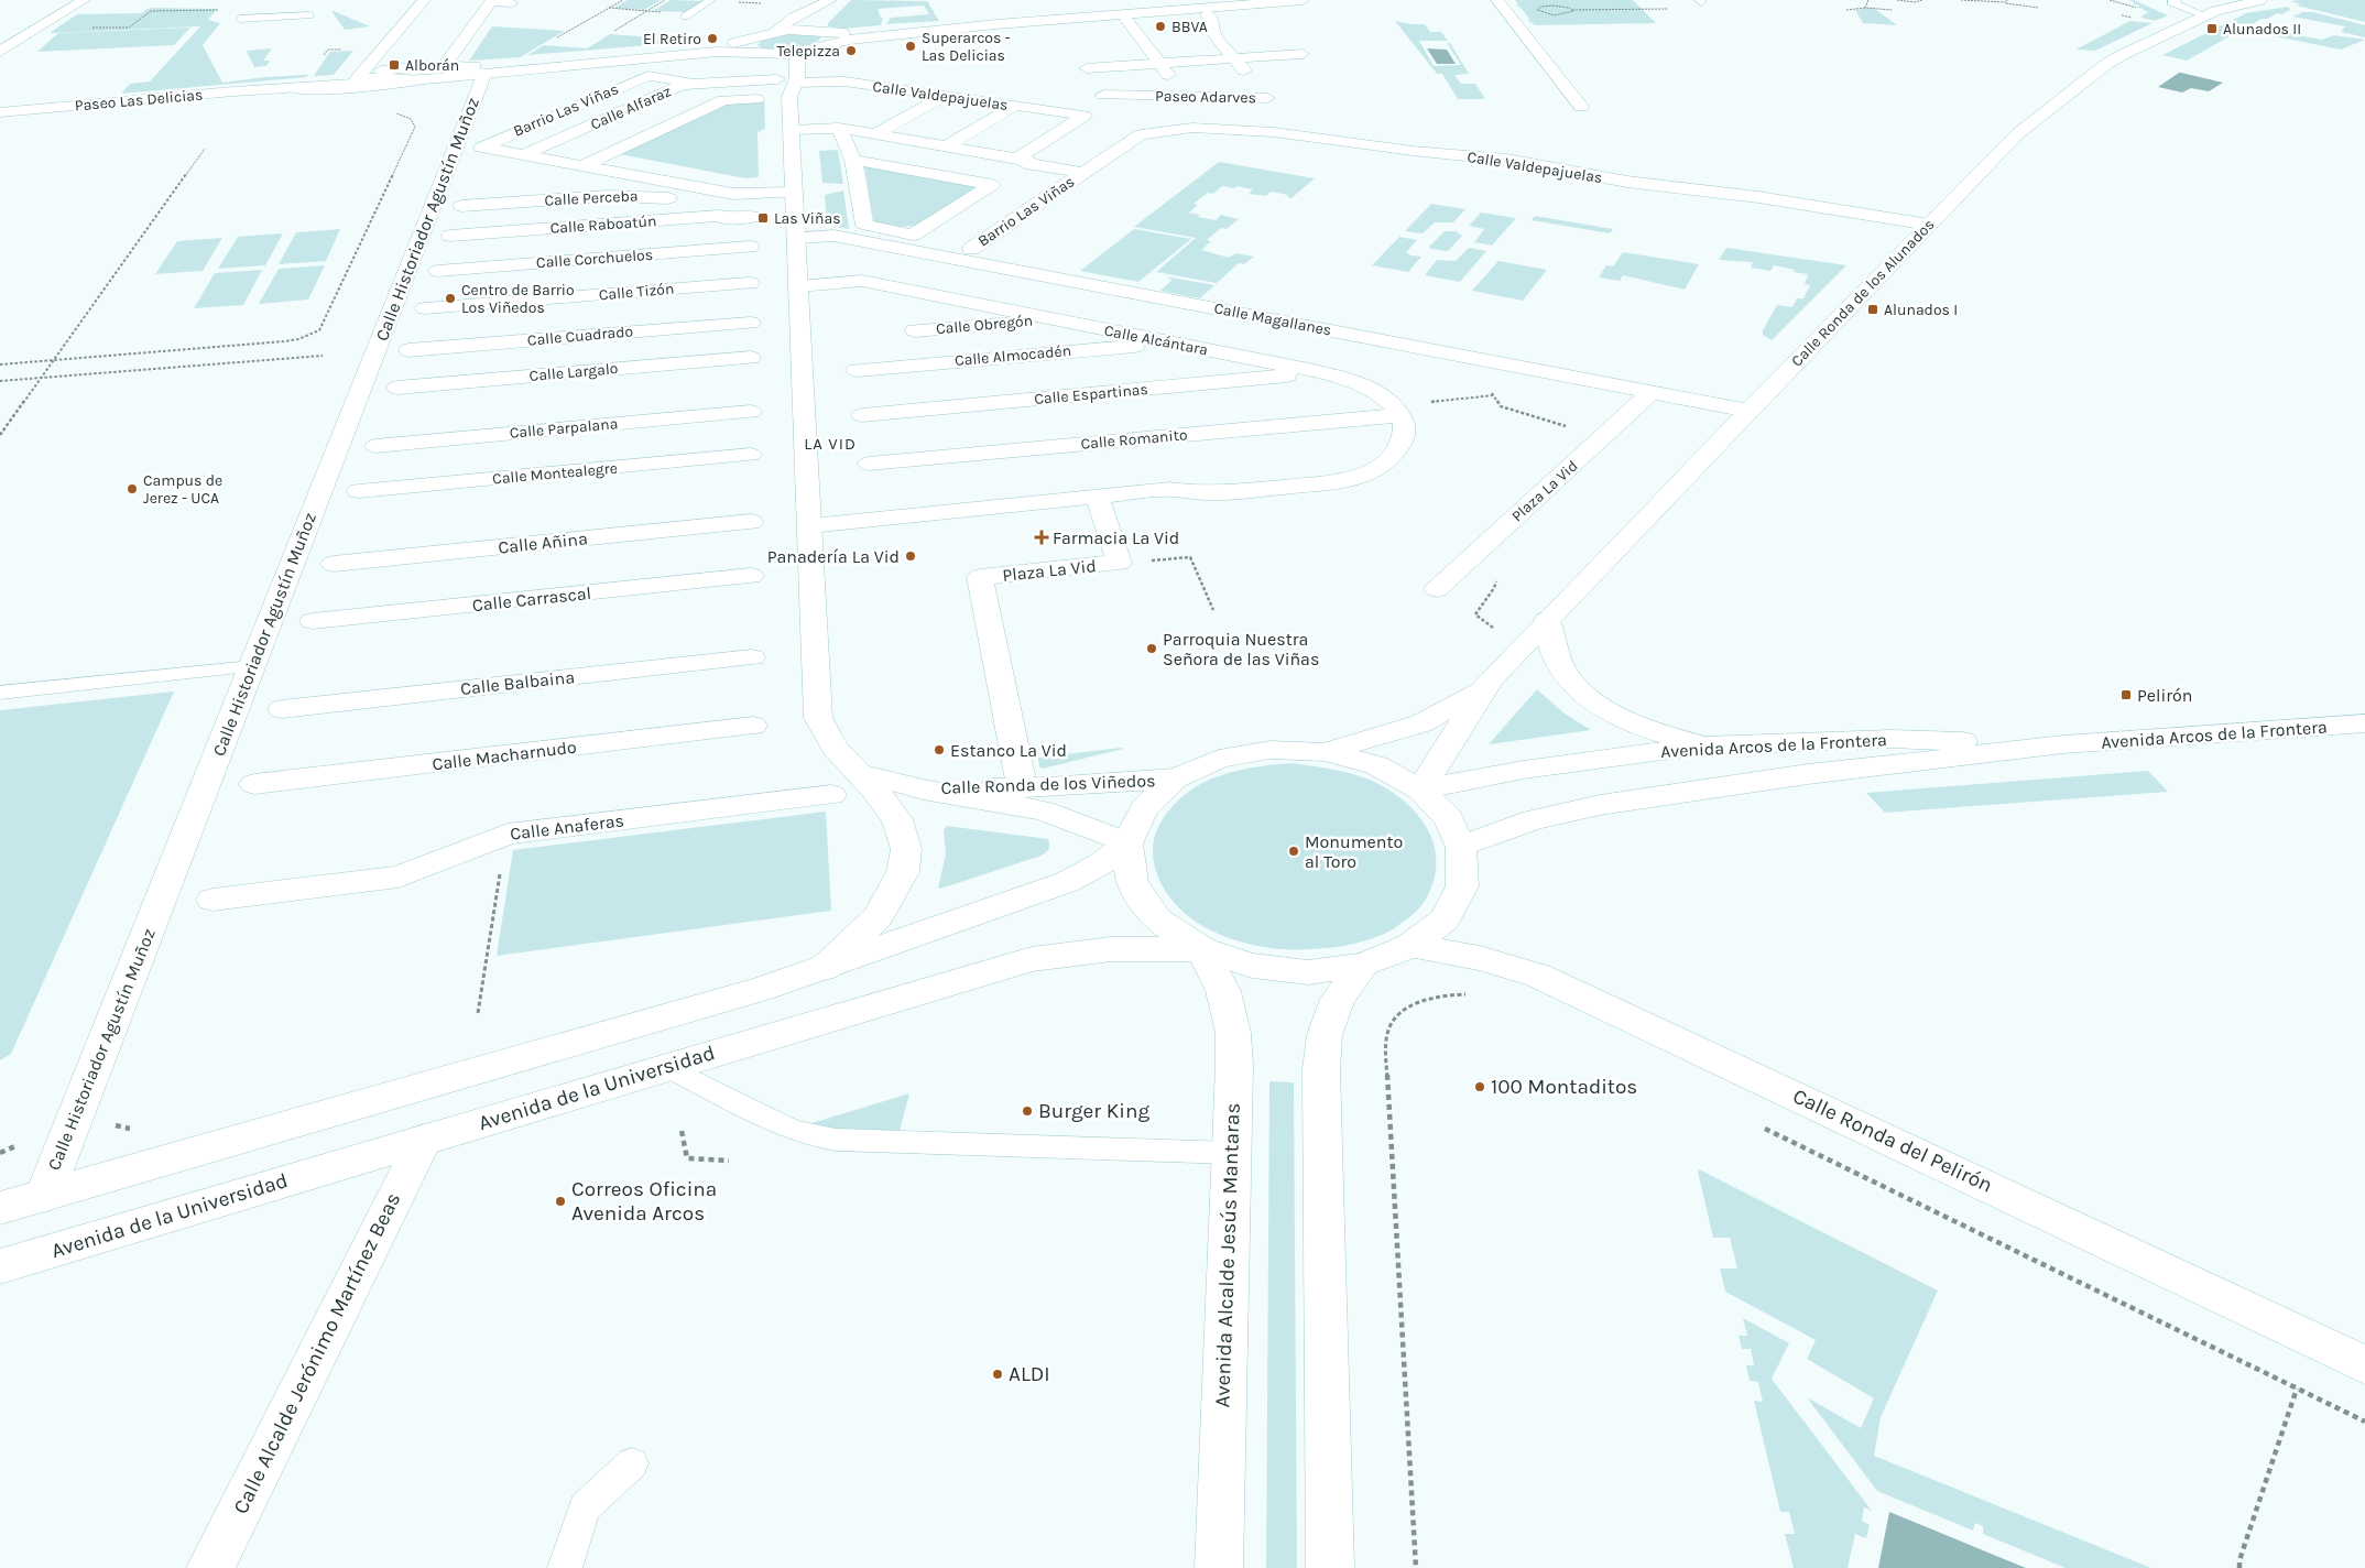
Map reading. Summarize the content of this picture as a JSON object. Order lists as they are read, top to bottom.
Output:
{
  "streets": {
    "street": [
      "Calle Valdepajuelas",
      "Paseo Adarves",
      "Paseo Las Delicias",
      "Calle Alfaraz",
      "Barrio Las Viñas",
      "Calle Perceba",
      "Calle Historiador Agustín Muñoz",
      "Calle Raboatún",
      "Calle Corchuelos",
      "Calle Tizón",
      "Calle Ronda de los Alunados",
      "Calle Magallanes",
      "Calle Obregón",
      "Calle Cuadrado",
      "Calle Alcántara",
      "Calle Almocadén",
      "Calle Largalo",
      "Calle Espartinas",
      "Calle Parpalana",
      "Calle Romanito",
      "Calle Montealegre",
      "Plaza La Vid",
      "Calle Añina",
      "Calle Carrascal",
      "Calle Balbaina",
      "Avenida Arcos de la Frontera",
      "Calle Macharnudo",
      "Calle Ronda de los Viñedos",
      "Calle Anaferas",
      "Avenida de la Universidad",
      "Calle Ronda del Pelirón",
      "Avenida Alcalde Jesús Mantaras",
      "Calle Alcalde Jerónimo Martínez Beas"
    ]
  },
  "crossings": [
    ["Calle Valdepajuelas", "Calle Alfaraz"],
    ["Calle Valdepajuelas", "Barrio Las Viñas"],
    ["Calle Valdepajuelas", "Calle Ronda de los Alunados"],
    ["Paseo Las Delicias", "Calle Historiador Agustín Muñoz"],
    ["Calle Alfaraz", "Barrio Las Viñas"],
    ["Calle Perceba", "Calle Raboatún"],
    ["Calle Ronda de los Alunados", "Calle Magallanes"],
    ["Calle Ronda de los Alunados", "Avenida Arcos de la Frontera"],
    ["Calle Magallanes", "Plaza La Vid"],
    ["Calle Obregón", "Calle Alcántara"],
    ["Calle Alcántara", "Calle Almocadén"],
    ["Calle Alcántara", "Calle Espartinas"],
    ["Calle Alcántara", "Calle Romanito"],
    ["Avenida de la Universidad", "Avenida Alcalde Jesús Mantaras"],
    ["Avenida de la Universidad", "Calle Alcalde Jerónimo Martínez Beas"]
  ],
  "districts": ["LA VID"],
  "places": {
    "other": [
      "BBVA",
      "El Retiro",
      "Superarcos - Las Delicias",
      "Telepizza",
      "Centro de Barrio Los Viñedos",
      "Campus de Jerez - UCA",
      "Panadería La Vid",
      "Parroquia Nuestra Señora de las Viñas",
      "Estanco La Vid",
      "Monumento al Toro",
      "100 Montaditos",
      "Burger King",
      "Correos Oficina Avenida Arcos",
      "ALDI"
    ],
    "transit": [
      "Alunados II",
      "Alborán",
      "Las Viñas",
      "Alunados I",
      "Pelirón"
    ],
    "health": ["Farmacia La Vid"]
  }
}
